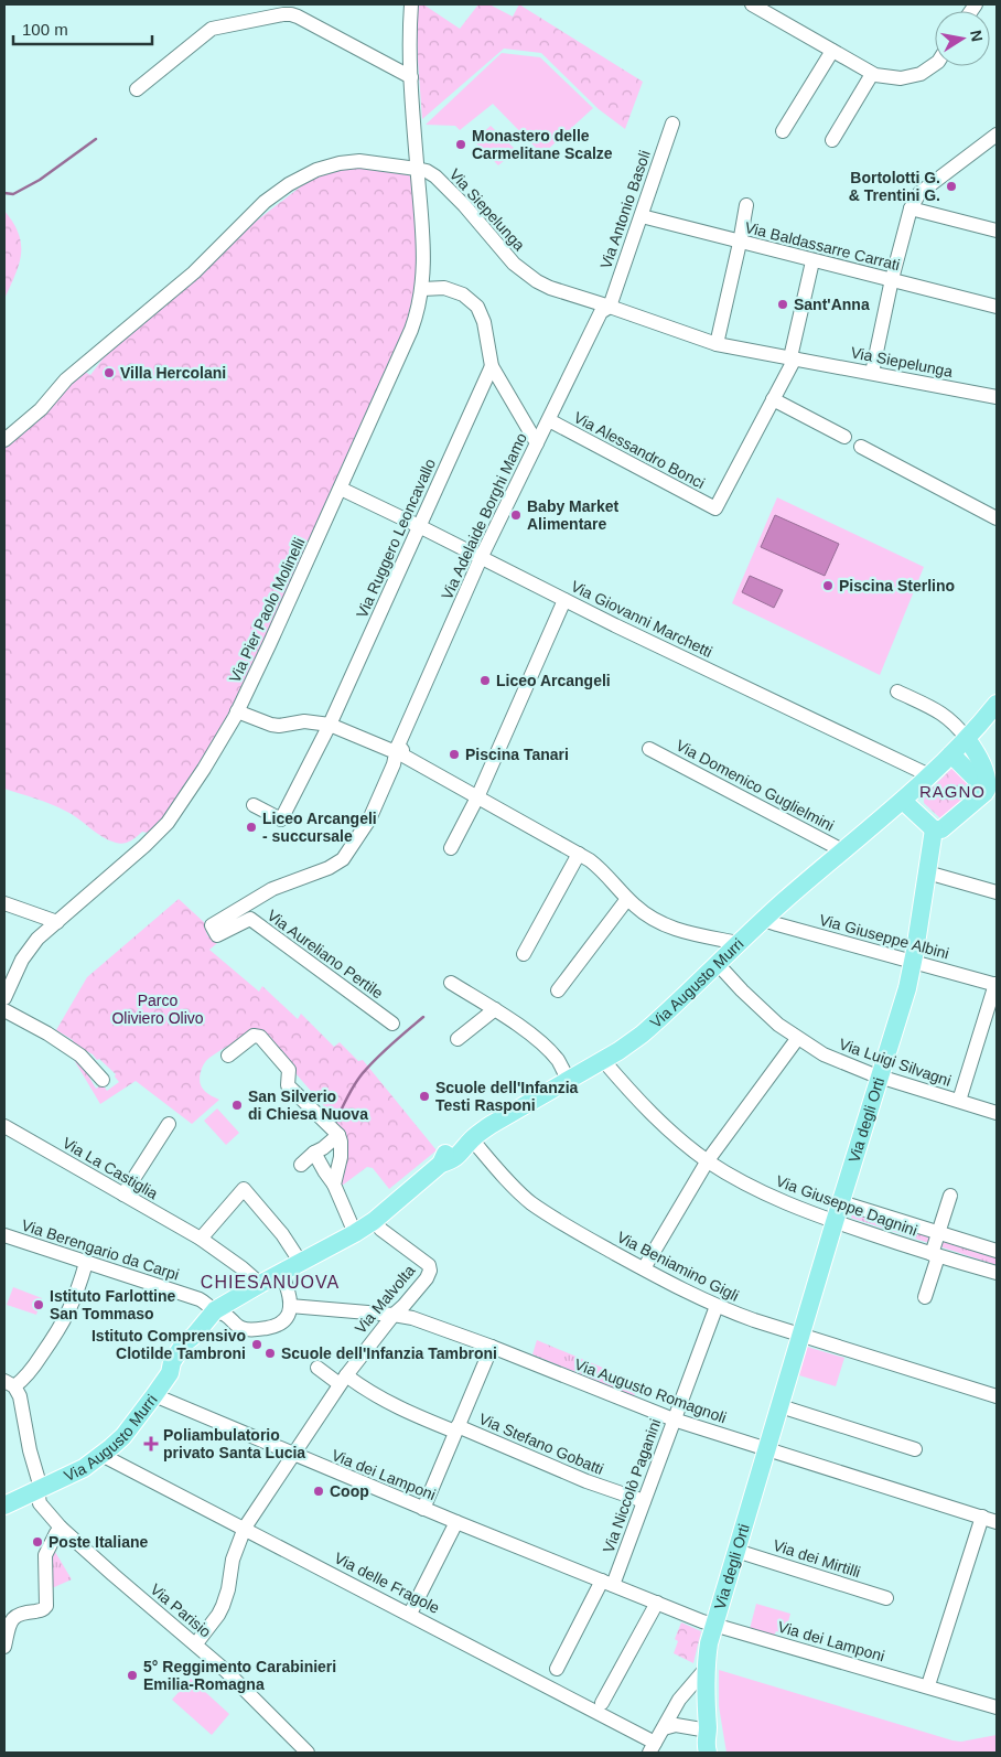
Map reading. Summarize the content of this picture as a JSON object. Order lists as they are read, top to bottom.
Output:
{
  "streets": {
    "main road": ["Via Augusto Murri", "Via degli Orti"],
    "street": [
      "Via Siepelunga",
      "Via Antonio Basoli",
      "Via Baldassarre Carrati",
      "Via Alessandro Bonci",
      "Via Adelaide Borghi Mamo",
      "Via Ruggero Leoncavallo",
      "Via Pier Paolo Molinelli",
      "Via Giovanni Marchetti",
      "Via Domenico Guglielmini",
      "Via Giuseppe Albini",
      "Via Aureliano Pertile",
      "Via Luigi Silvagni",
      "Via La Castiglia",
      "Via Giuseppe Dagnini",
      "Via Berengario da Carpi",
      "Via Beniamino Gigli",
      "Via Malvolta",
      "Via Augusto Romagnoli",
      "Via Stefano Gobatti",
      "Via dei Lamponi",
      "Via Niccolò Paganini",
      "Via dei Mirtilli",
      "Via delle Fragole",
      "Via Parisio"
    ]
  },
  "crossings": [
    ["Via Siepelunga", "Via Antonio Basoli"],
    ["Via Siepelunga", "Via Adelaide Borghi Mamo"],
    ["Via Siepelunga", "Via Pier Paolo Molinelli"],
    ["Via Antonio Basoli", "Via Baldassarre Carrati"],
    ["Via Antonio Basoli", "Via Adelaide Borghi Mamo"],
    ["Via Alessandro Bonci", "Via Adelaide Borghi Mamo"],
    ["Via Adelaide Borghi Mamo", "Via Giovanni Marchetti"],
    ["Via Adelaide Borghi Mamo", "Via Aureliano Pertile"],
    ["Via Ruggero Leoncavallo", "Via Giovanni Marchetti"],
    ["Via Pier Paolo Molinelli", "Via Giovanni Marchetti"],
    ["Via Giovanni Marchetti", "Via Augusto Murri"],
    ["Via Domenico Guglielmini", "Via Augusto Murri"],
    ["Via Giuseppe Albini", "Via Augusto Murri"],
    ["Via Giuseppe Albini", "Via degli Orti"],
    ["Via Augusto Murri", "Via Luigi Silvagni"],
    ["Via Augusto Murri", "Via La Castiglia"],
    ["Via Augusto Murri", "Via Giuseppe Dagnini"],
    ["Via Augusto Murri", "Via Berengario da Carpi"],
    ["Via Augusto Murri", "Via Beniamino Gigli"],
    ["Via Augusto Murri", "Via Malvolta"],
    ["Via Augusto Murri", "Via dei Lamponi"],
    ["Via Augusto Murri", "Via delle Fragole"],
    ["Via Augusto Murri", "Via Parisio"],
    ["Via Luigi Silvagni", "Via degli Orti"],
    ["Via degli Orti", "Via Giuseppe Dagnini"],
    ["Via degli Orti", "Via Beniamino Gigli"],
    ["Via degli Orti", "Via Augusto Romagnoli"],
    ["Via degli Orti", "Via dei Lamponi"],
    ["Via degli Orti", "Via dei Mirtilli"],
    ["Via Beniamino Gigli", "Via Niccolò Paganini"],
    ["Via Malvolta", "Via Augusto Romagnoli"],
    ["Via Malvolta", "Via Stefano Gobatti"],
    ["Via Malvolta", "Via dei Lamponi"],
    ["Via Malvolta", "Via delle Fragole"],
    ["Via Malvolta", "Via Parisio"],
    ["Via Augusto Romagnoli", "Via Niccolò Paganini"],
    ["Via Stefano Gobatti", "Via Niccolò Paganini"],
    ["Via dei Lamponi", "Via Niccolò Paganini"]
  ],
  "districts": ["RAGNO", "CHIESANUOVA"],
  "parks": ["Parco Oliviero Olivo"],
  "places": {
    "other": [
      "Monastero delle Carmelitane Scalze",
      "Bortolotti G. & Trentini G.",
      "Sant'Anna",
      "Villa Hercolani",
      "Baby Market Alimentare",
      "Piscina Sterlino",
      "Liceo Arcangeli",
      "Piscina Tanari",
      "Liceo Arcangeli - succursale",
      "Scuole dell'Infanzia Testi Rasponi",
      "San Silverio di Chiesa Nuova",
      "Istituto Farlottine San Tommaso",
      "Istituto Comprensivo Clotilde Tambroni",
      "Scuole dell'Infanzia Tambroni",
      "Coop",
      "Poste Italiane",
      "5° Reggimento Carabinieri Emilia-Romagna"
    ],
    "health": ["Poliambulatorio privato Santa Lucia"]
  },
  "scale_bar": "100 m",
  "north": "right"
}
